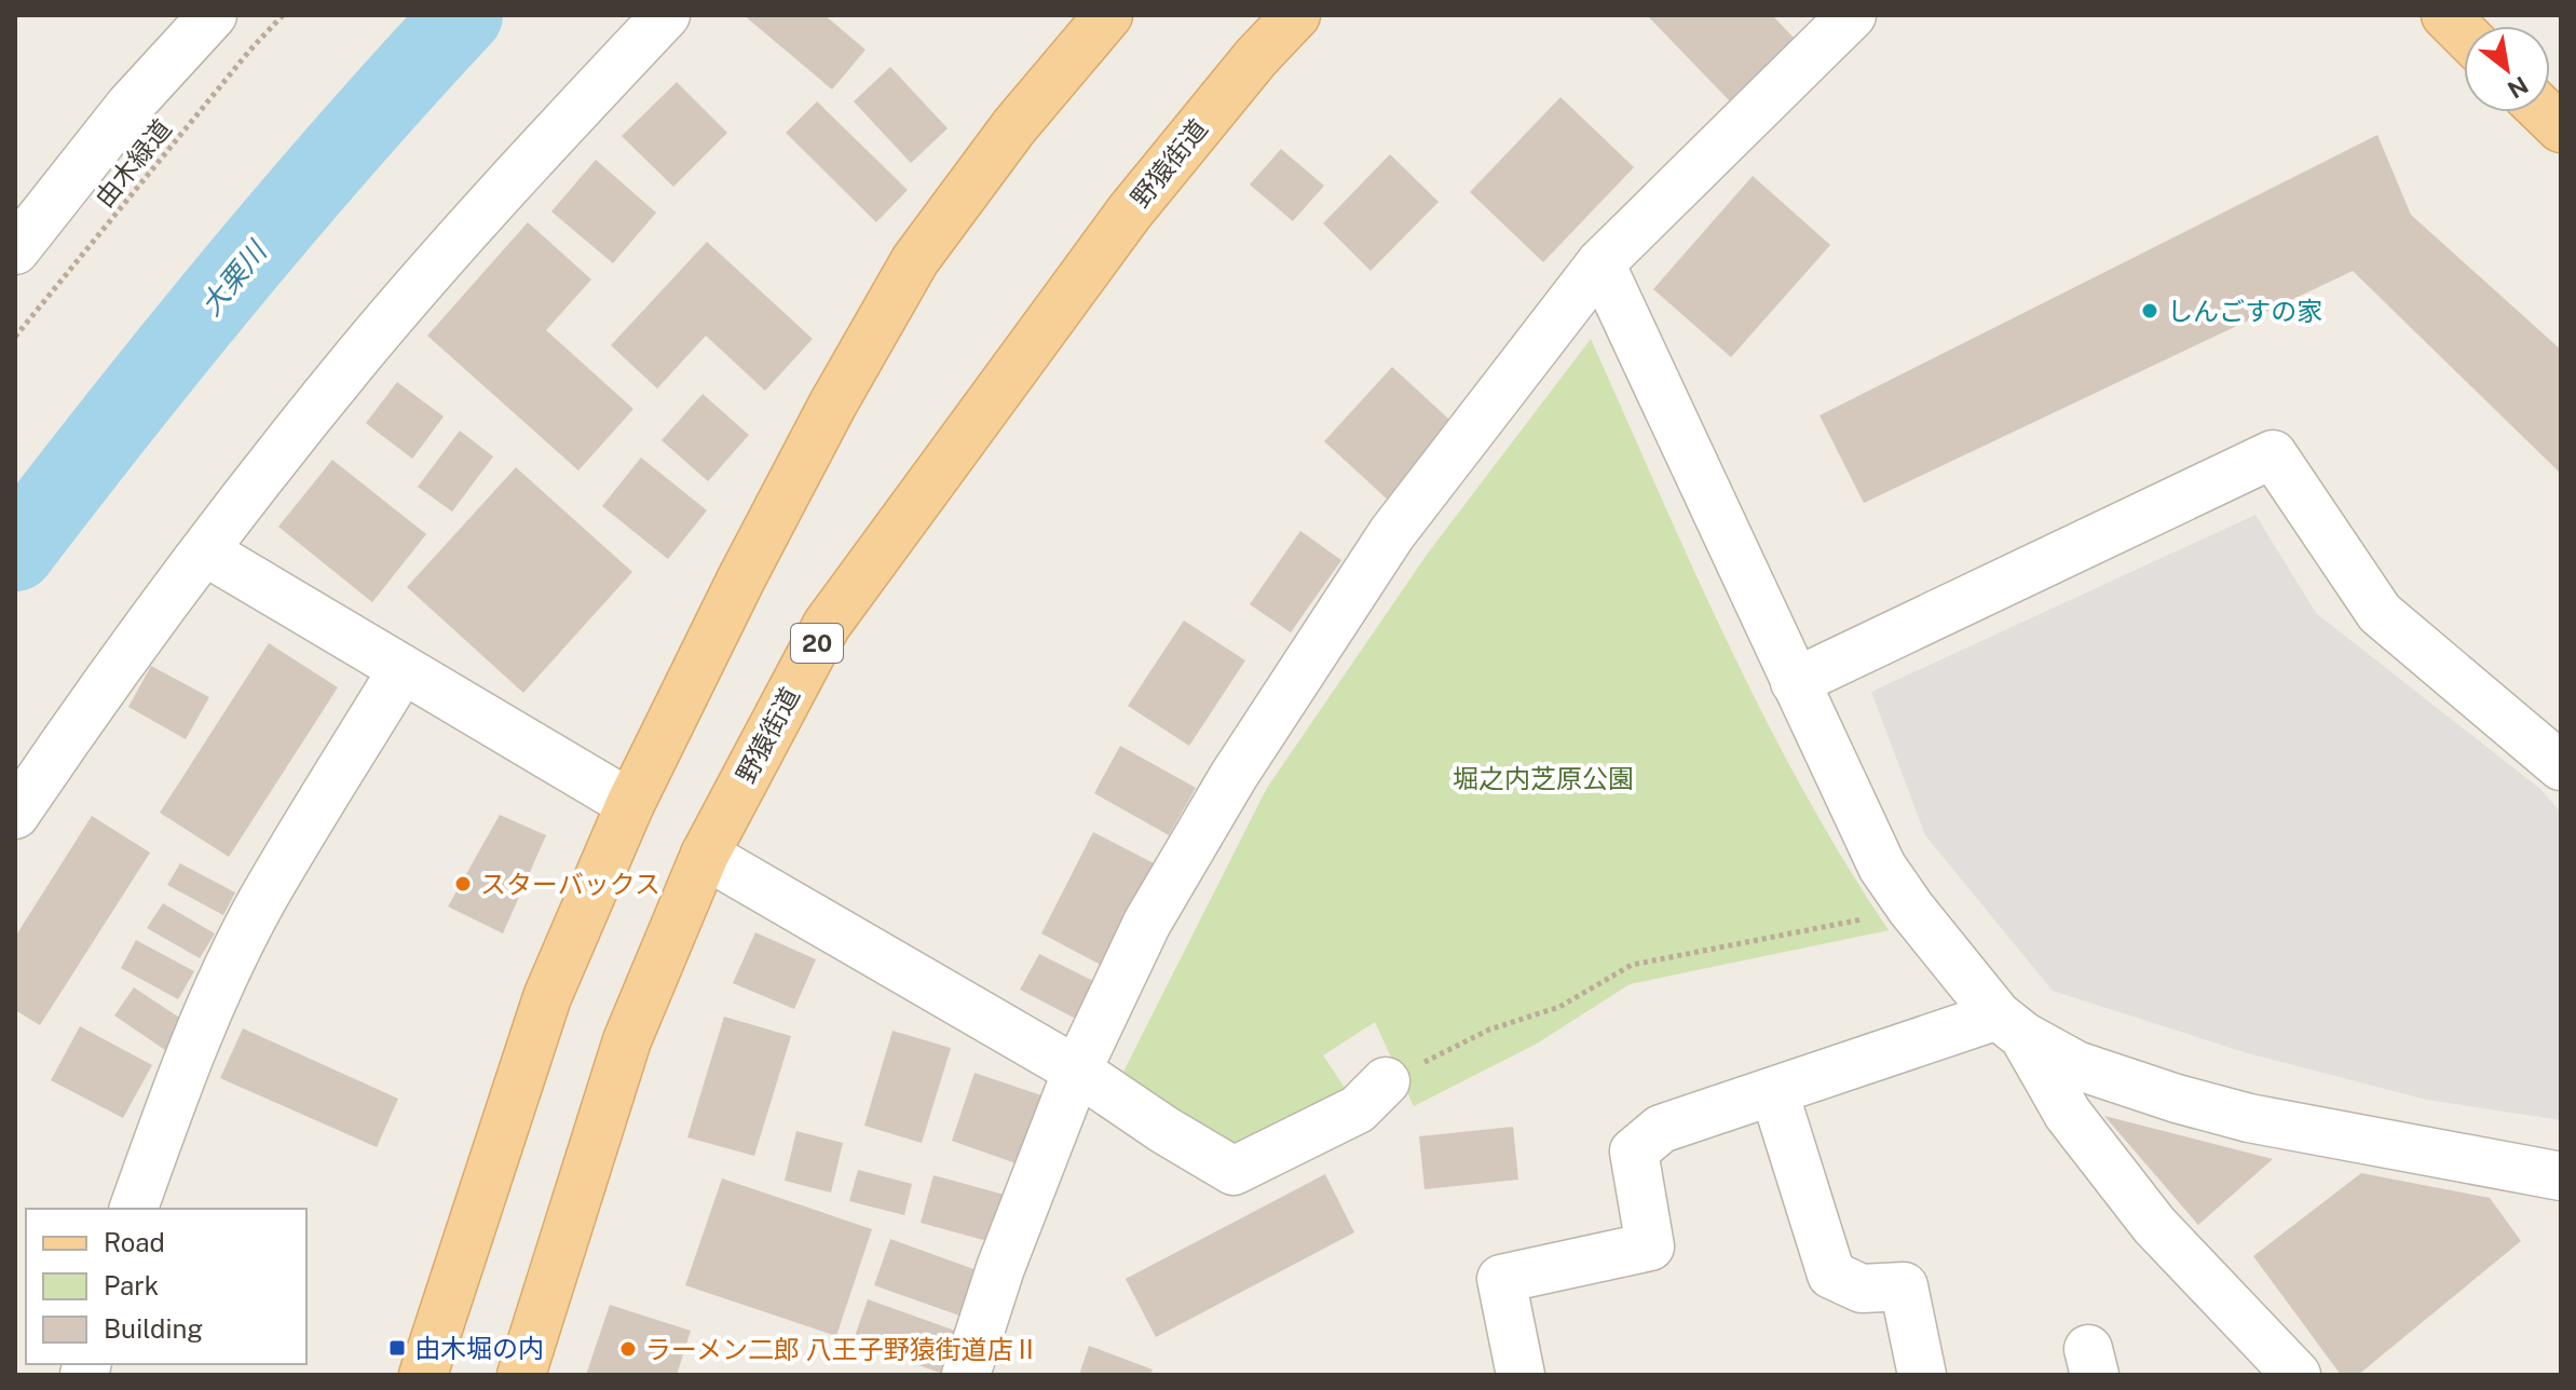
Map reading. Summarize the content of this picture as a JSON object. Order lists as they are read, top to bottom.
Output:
{
  "streets": {
    "main road": ["野猿街道", "20"],
    "path": ["由木緑道"]
  },
  "water": ["大栗川"],
  "parks": ["堀之内芝原公園"],
  "places": {
    "other": ["しんごすの家", "スターバックス", "ラーメン二郎 八王子野猿街道店Ⅱ"],
    "transit": ["由木堀の内"]
  },
  "legend": ["Road", "Park", "Building"],
  "north": "bottom right"
}
